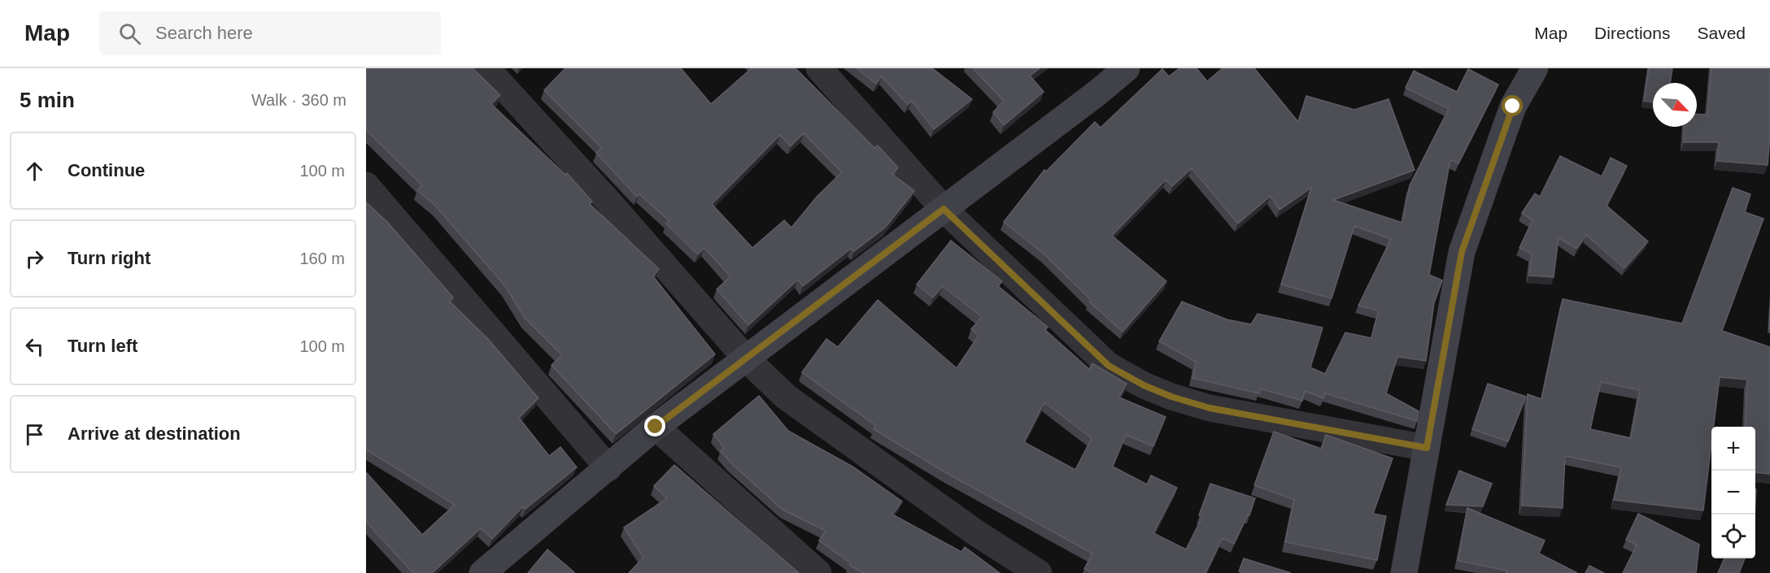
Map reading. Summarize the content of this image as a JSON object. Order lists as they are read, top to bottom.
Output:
{
  "north": "bottom right",
  "page": {
    "header": "Map",
    "search": "Search here",
    "nav": ["Map", "Directions", "Saved"],
    "heading": ["5 min", "Walk · 360 m"],
    "list": [
      ["Continue", "100 m"],
      ["Turn right", "160 m"],
      ["Turn left", "100 m"],
      "Arrive at destination"
    ],
    "map_buttons": ["+", "−"]
  }
}
